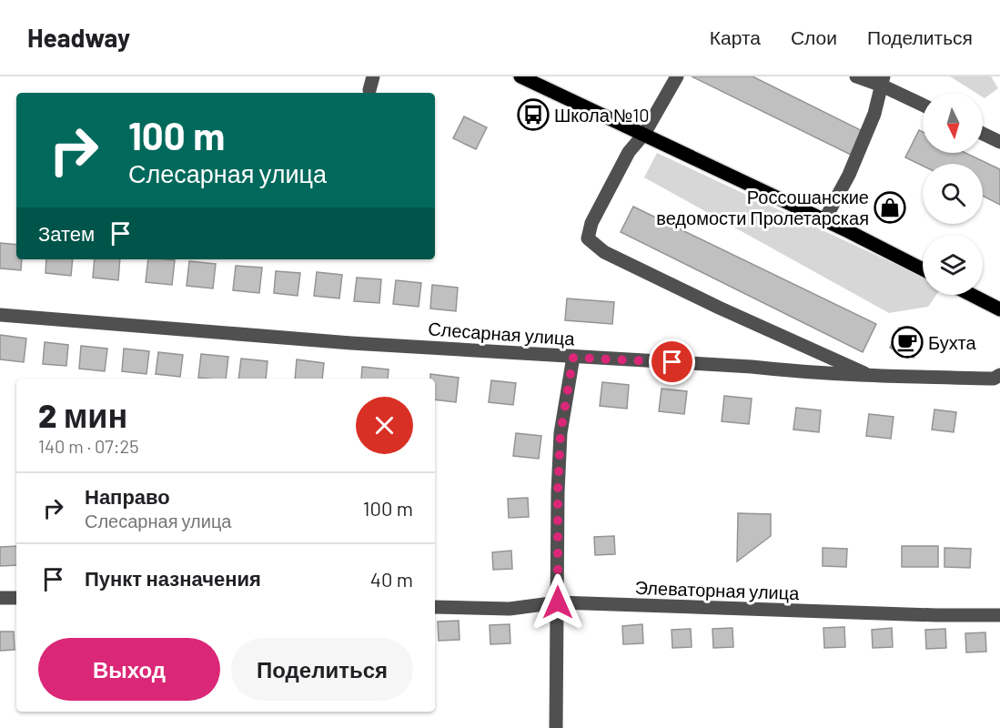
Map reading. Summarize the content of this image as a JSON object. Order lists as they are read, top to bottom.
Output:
{
  "streets": {
    "street": ["Слесарная улица", "Элеваторная улица"]
  },
  "places": {
    "bus stop": ["Школа №10"],
    "shop": ["Россошанские ведомости Пролетарская"],
    "cafe": ["Бухта"]
  },
  "north": "bottom",
  "page": {
    "header": "Headway",
    "nav": ["Карта", "Слои", "Поделиться"],
    "turn": ["100 m", "Слесарная улица"],
    "then": "Затем",
    "heading": ["2 мин", "140 m · 07:25"],
    "list": [
      {
        "name": "Направо",
        "note": "Слесарная улица",
        "value": "100 m"
      },
      {
        "name": "Пункт назначения",
        "value": "40 m"
      }
    ],
    "buttons": ["Выход", "Поделиться"]
  }
}
